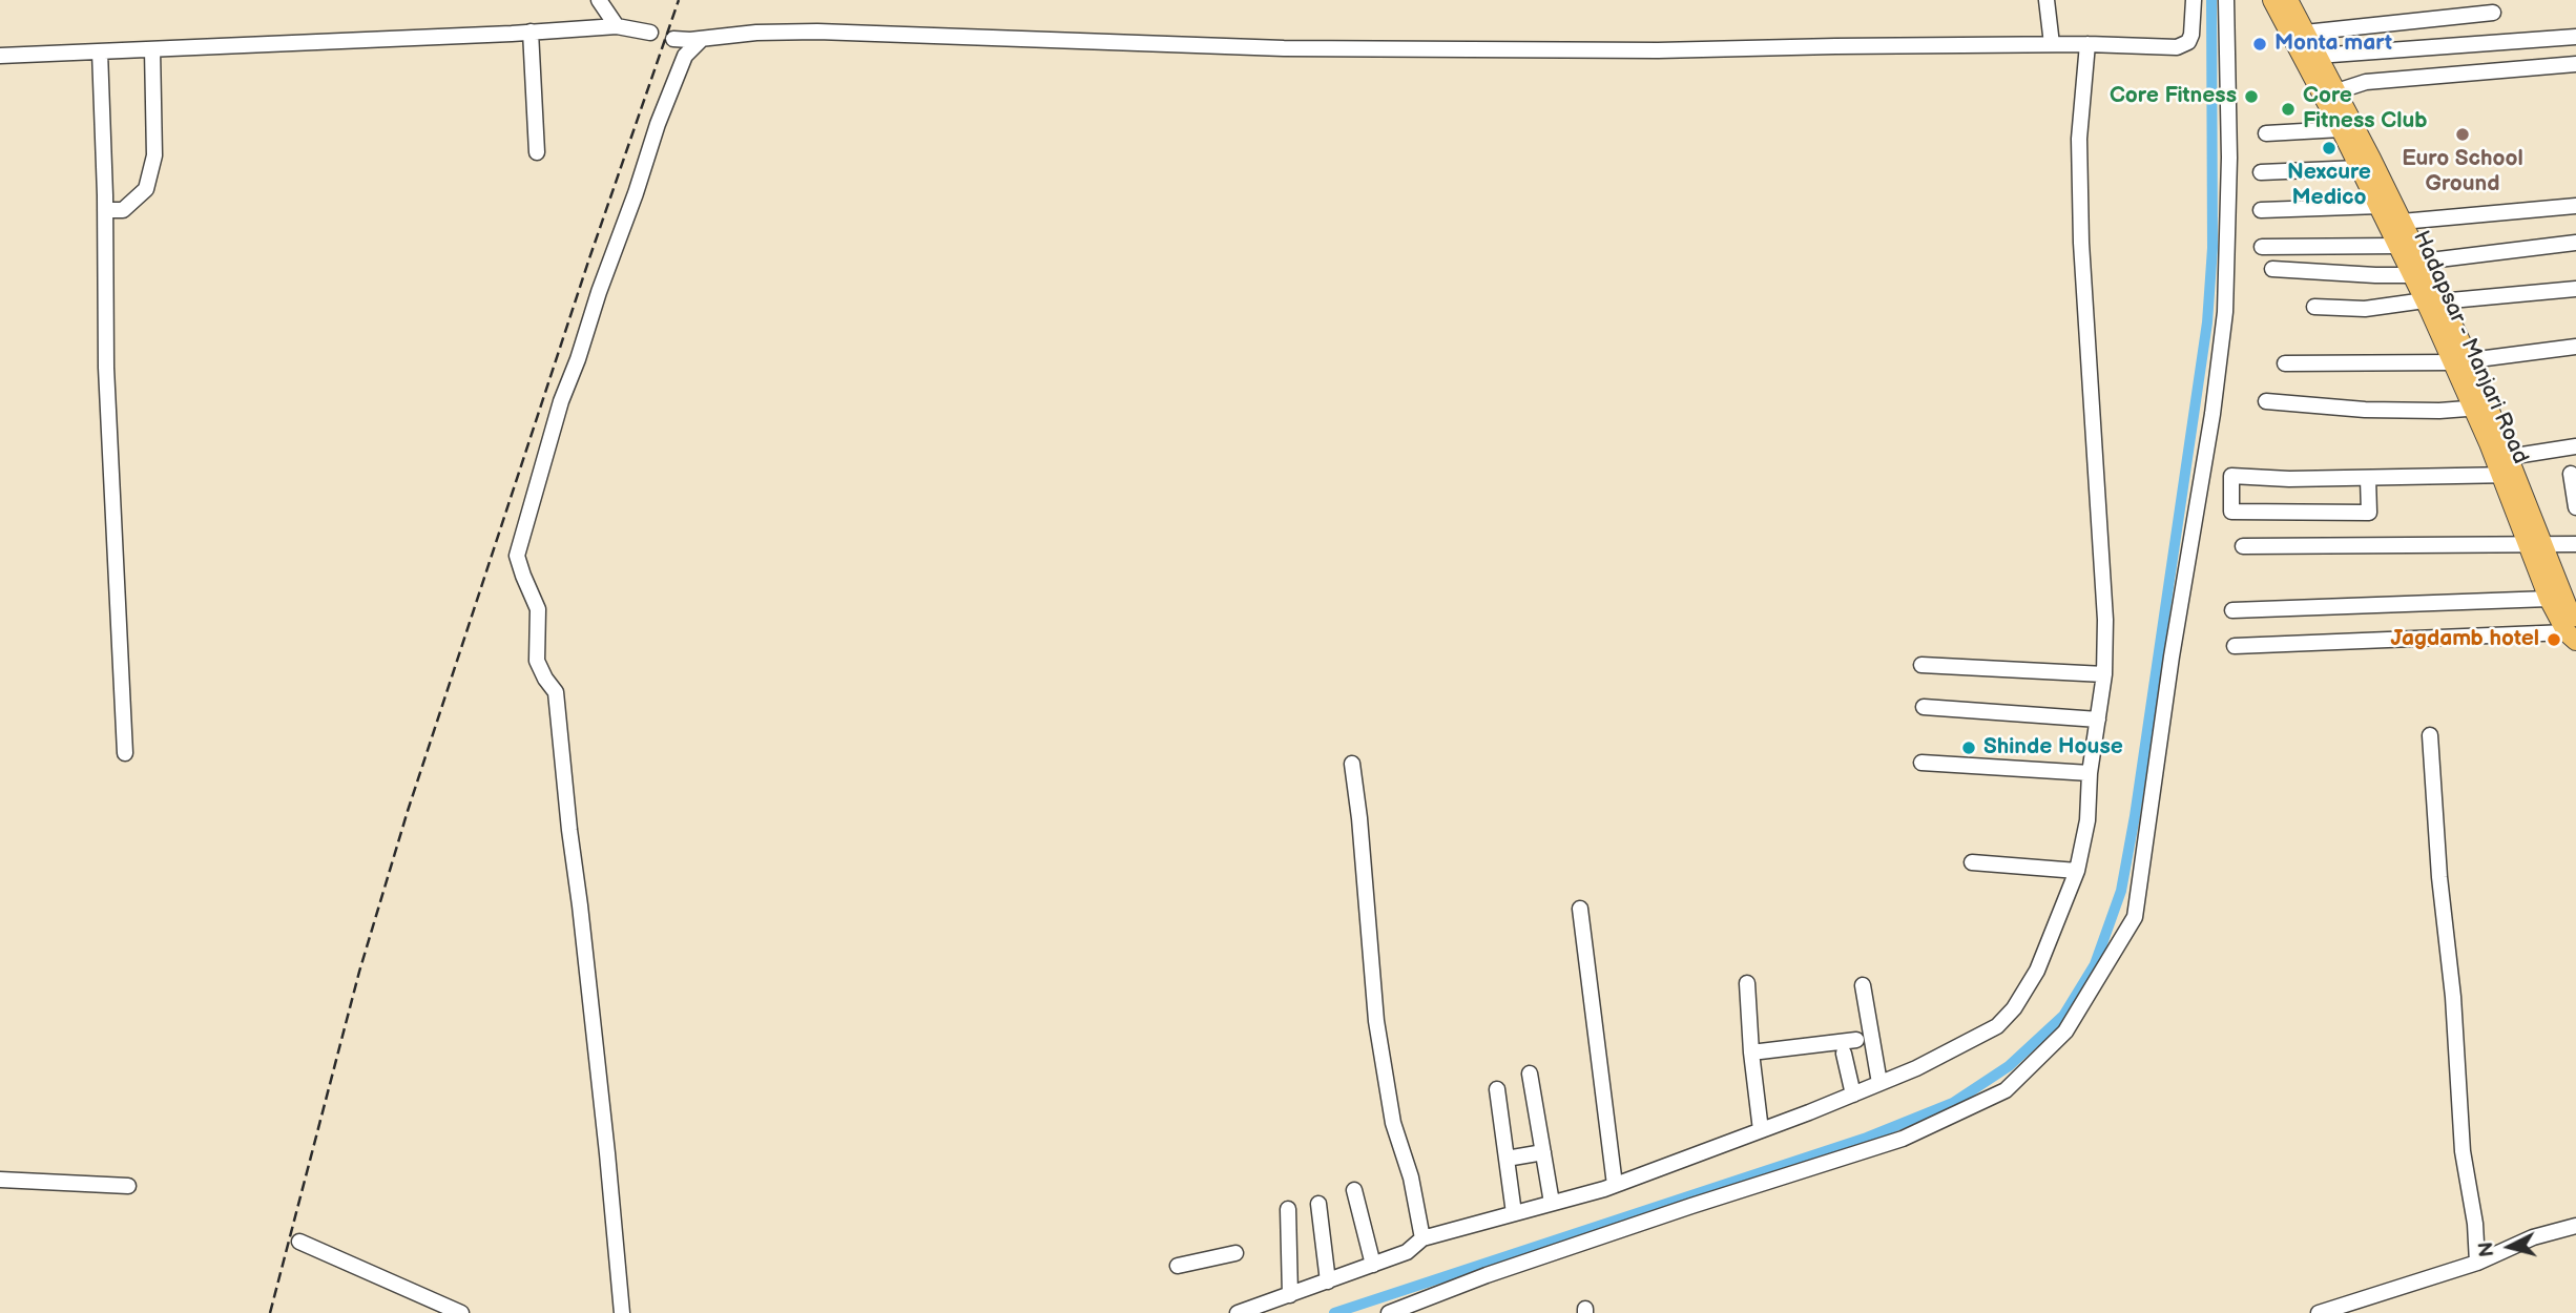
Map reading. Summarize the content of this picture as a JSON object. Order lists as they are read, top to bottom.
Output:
{
  "streets": {
    "main road": ["Hadapsar - Manjari Road"]
  },
  "places": [
    "Monta mart",
    "Core Fitness",
    "Core Fitness Club",
    "Euro School Ground",
    "Nexcure Medico",
    "Jagdamb hotel",
    "Shinde House"
  ],
  "north": "left"
}
